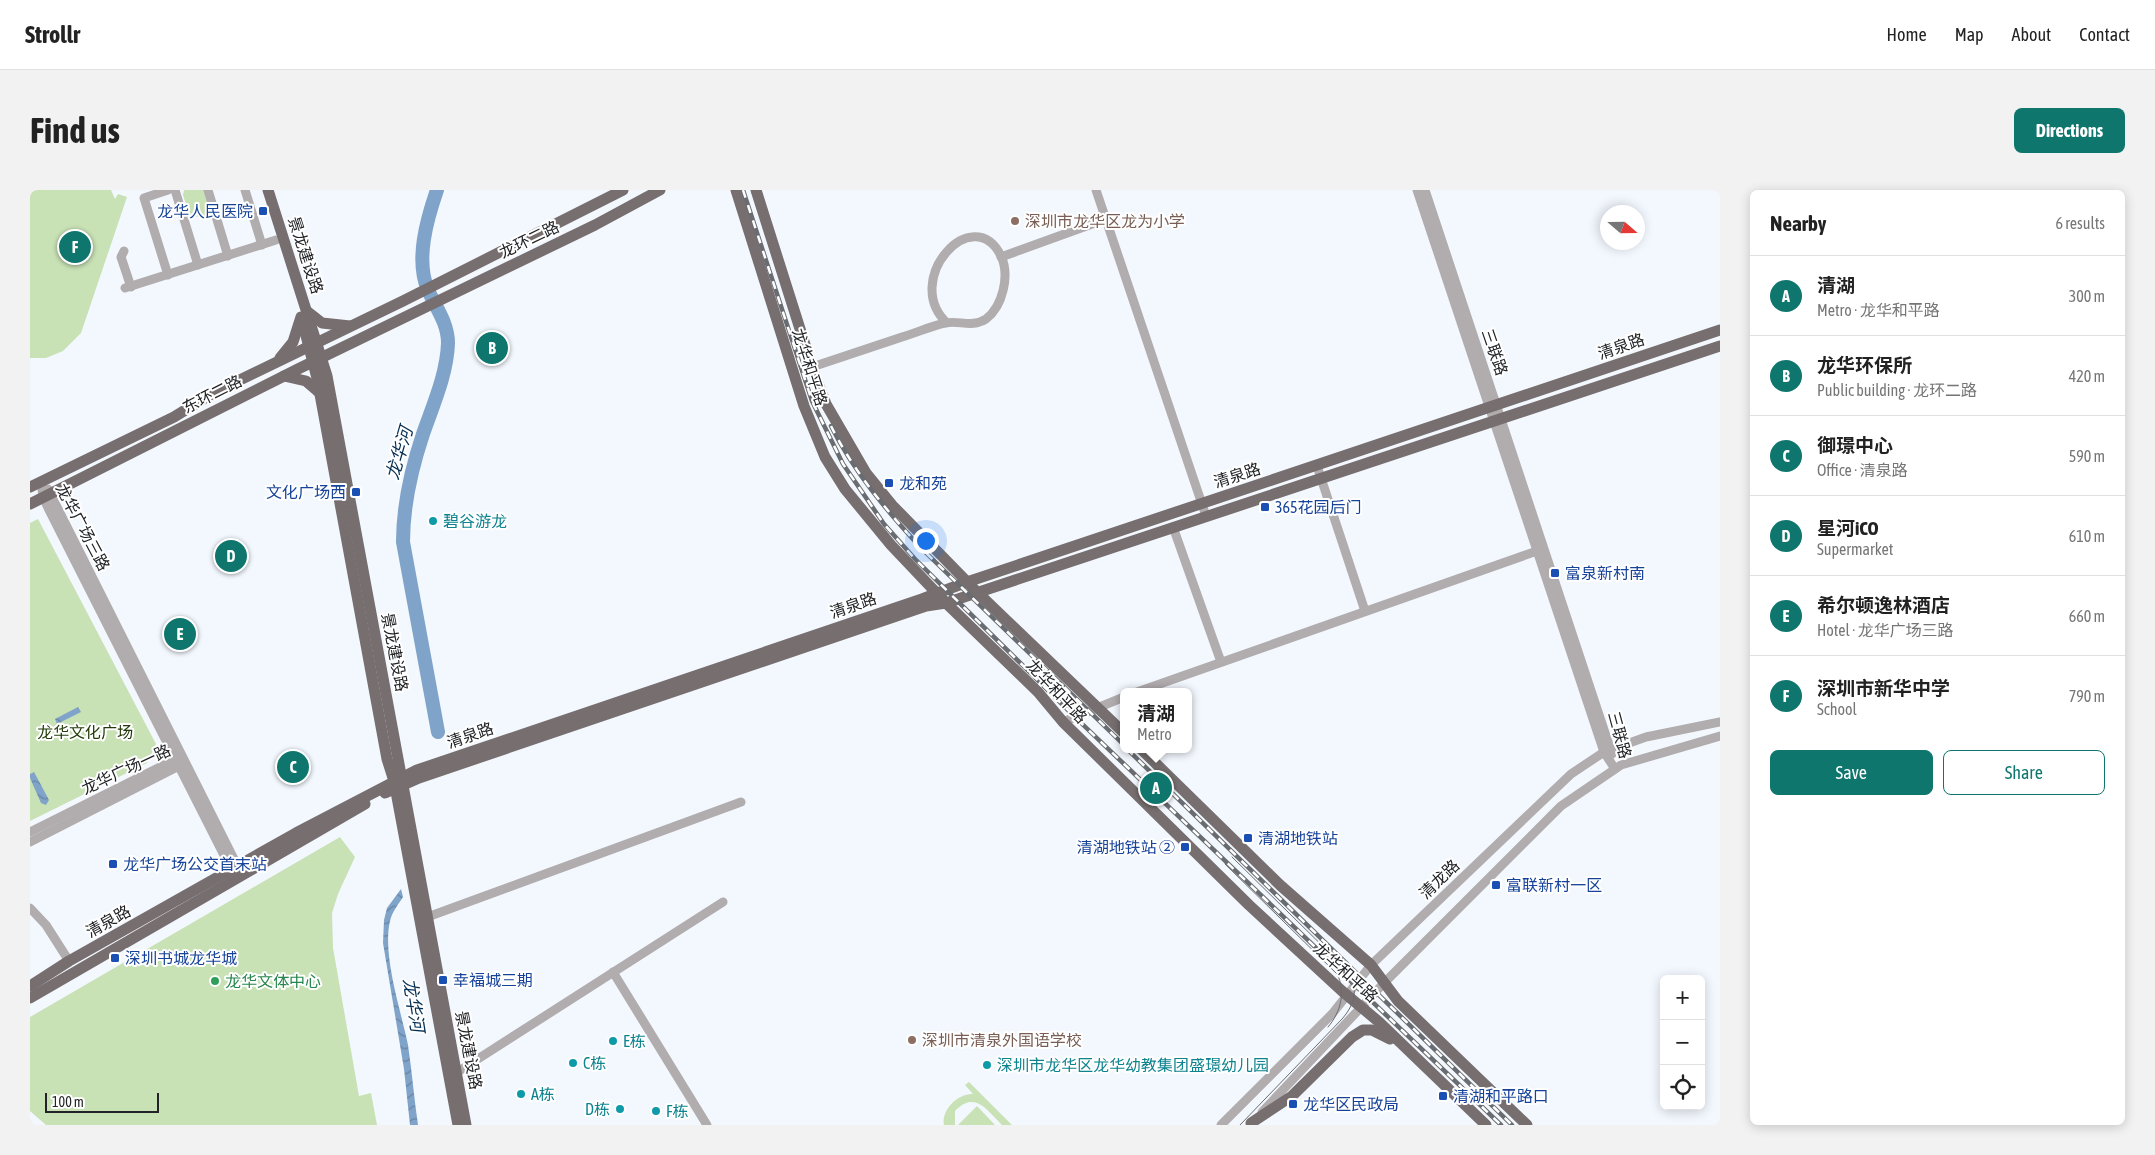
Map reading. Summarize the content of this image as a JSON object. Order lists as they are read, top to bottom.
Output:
{
  "streets": {
    "main road": [
      "龙环二路",
      "景龙建设路",
      "清泉路",
      "龙华和平路",
      "东环二路"
    ],
    "street": [
      "三联路",
      "龙华广场三路",
      "龙华广场一路",
      "清龙路"
    ]
  },
  "crossings": [
    ["龙环二路", "东环二路"],
    ["景龙建设路", "清泉路"],
    ["景龙建设路", "东环二路"],
    ["清泉路", "三联路"],
    ["清泉路", "龙华和平路"],
    ["清泉路", "龙华广场三路"],
    ["三联路", "清龙路"],
    ["龙华和平路", "清龙路"],
    ["东环二路", "龙华广场三路"],
    ["龙华广场三路", "龙华广场一路"]
  ],
  "water": ["龙华河"],
  "parks": ["龙华文化广场"],
  "places": {
    "transit": [
      "龙华人民医院",
      "龙和苑",
      "文化广场西",
      "365花园后门",
      "富泉新村南",
      "清湖地铁站",
      "清湖地铁站 ②",
      "龙华广场公交首末站",
      "富联新村一区",
      "深圳书城龙华城",
      "幸福城三期",
      "清湖和平路口",
      "龙华区民政局"
    ],
    "other": [
      "深圳市龙华区龙为小学",
      "碧谷游龙",
      "龙华文体中心",
      "深圳市清泉外国语学校",
      "E栋",
      "C栋",
      "深圳市龙华区龙华幼教集团盛璟幼儿园",
      "A栋",
      "D栋",
      "F栋"
    ]
  },
  "scale_bar": "100 m",
  "north": "right",
  "page": {
    "header": "Strollr",
    "nav": [
      "Home",
      "Map",
      "About",
      "Contact"
    ],
    "buttons": [
      "Directions",
      ["Save", "Share"]
    ],
    "title": "Find us",
    "heading": ["Nearby", "6 results"],
    "pins": [
      "F",
      "B",
      "D",
      "E",
      "C",
      "A"
    ],
    "list": [
      {
        "mark": "A",
        "name": "清湖",
        "note": "Metro · 龙华和平路",
        "value": "300 m"
      },
      {
        "mark": "B",
        "name": "龙华环保所",
        "note": "Public building · 龙环二路",
        "value": "420 m"
      },
      {
        "mark": "C",
        "name": "御璟中心",
        "note": "Office · 清泉路",
        "value": "590 m"
      },
      {
        "mark": "D",
        "name": "星河iCO",
        "note": "Supermarket",
        "value": "610 m"
      },
      {
        "mark": "E",
        "name": "希尔顿逸林酒店",
        "note": "Hotel · 龙华广场三路",
        "value": "660 m"
      },
      {
        "mark": "F",
        "name": "深圳市新华中学",
        "note": "School",
        "value": "790 m"
      }
    ],
    "popup": ["清湖", "Metro"],
    "map_buttons": ["+", "−"],
    "scale": "100 m"
  }
}
